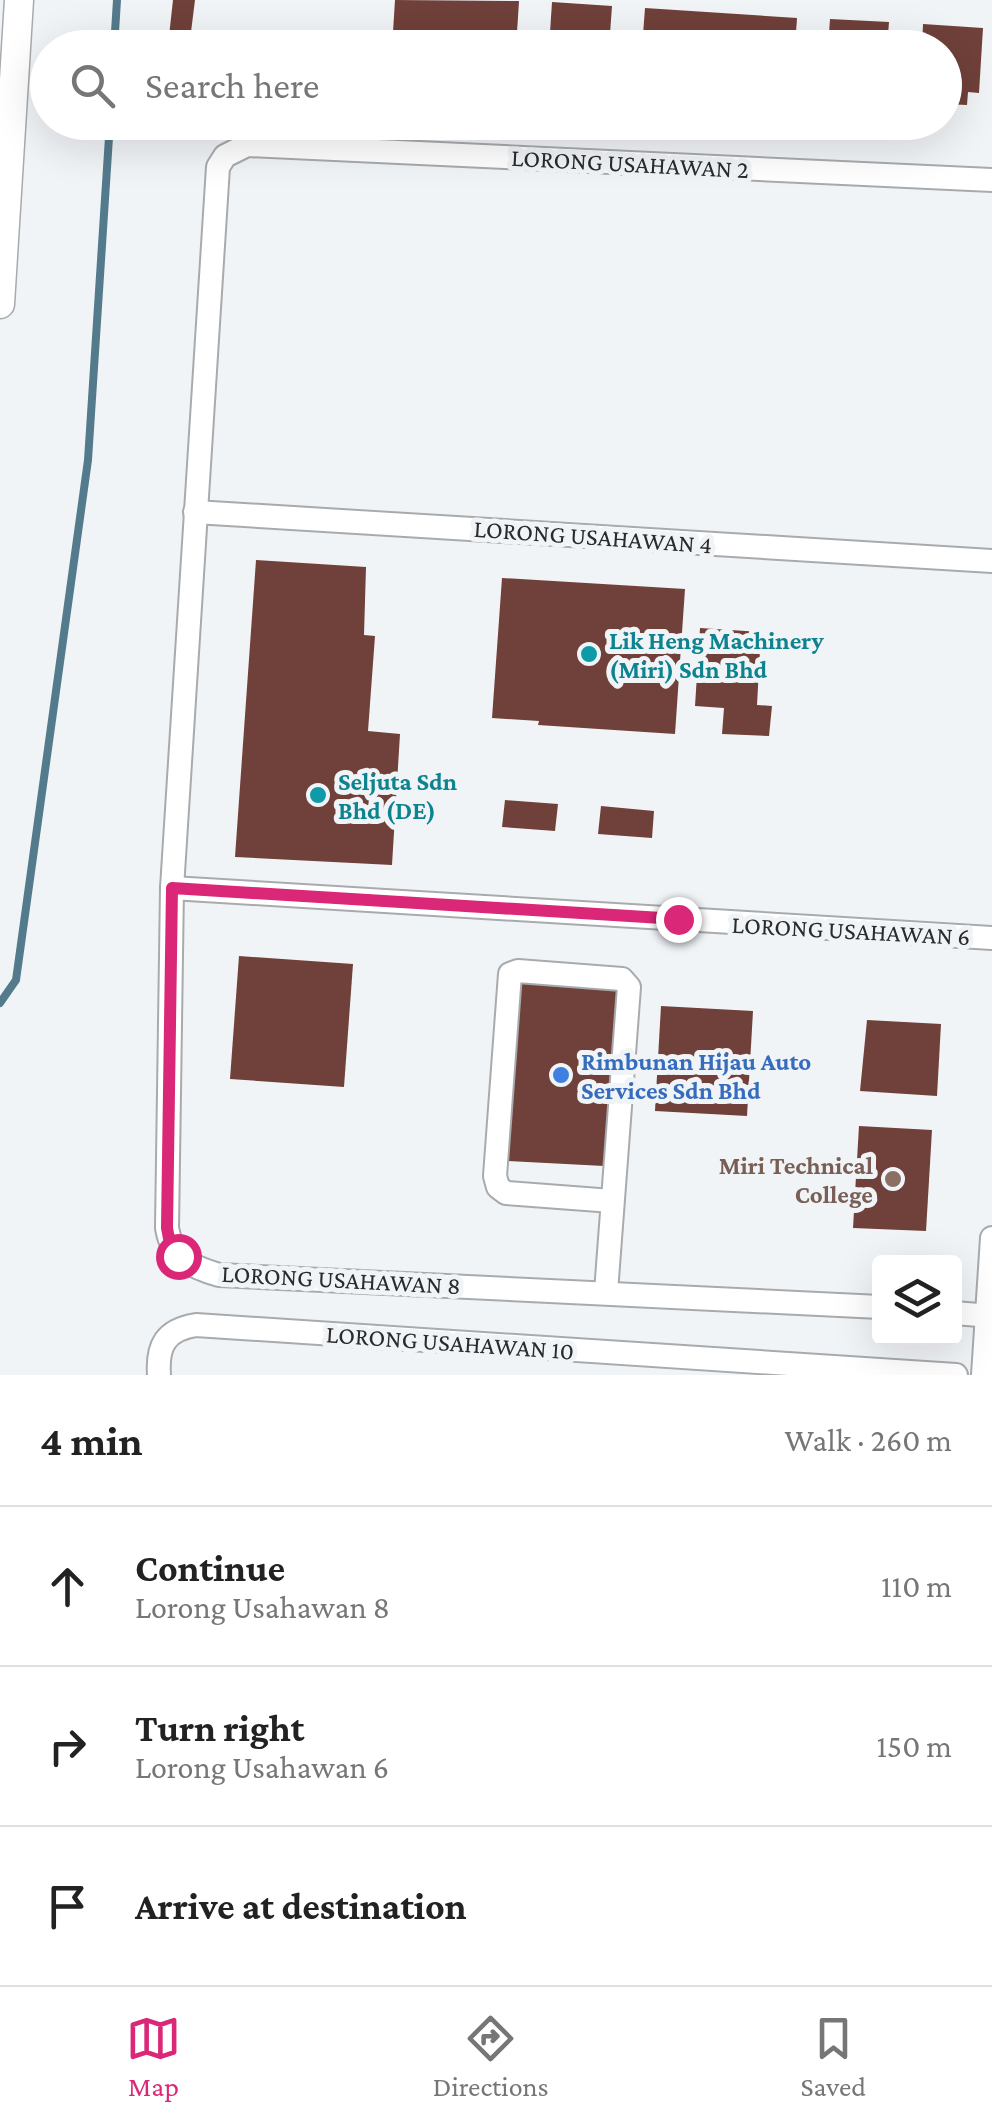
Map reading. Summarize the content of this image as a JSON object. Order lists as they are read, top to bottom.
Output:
{
  "streets": {
    "street": [
      "LORONG USAHAWAN 2",
      "LORONG USAHAWAN 4",
      "LORONG USAHAWAN 6",
      "LORONG USAHAWAN 8",
      "LORONG USAHAWAN 10"
    ]
  },
  "crossings": [
    ["LORONG USAHAWAN 2", "LORONG USAHAWAN 8"],
    ["LORONG USAHAWAN 4", "LORONG USAHAWAN 8"],
    ["LORONG USAHAWAN 6", "LORONG USAHAWAN 8"]
  ],
  "places": [
    "Lik Heng Machinery (Miri) Sdn Bhd",
    "Seljuta Sdn Bhd (DE)",
    "Rimbunan Hijau Auto Services Sdn Bhd",
    "Miri Technical College"
  ],
  "page": {
    "search": "Search here",
    "heading": ["4 min", "Walk · 260 m"],
    "list": [
      ["Continue", "Lorong Usahawan 8", "110 m"],
      ["Turn right", "Lorong Usahawan 6", "150 m"],
      "Arrive at destination"
    ],
    "nav": ["Map", "Directions", "Saved"]
  }
}
